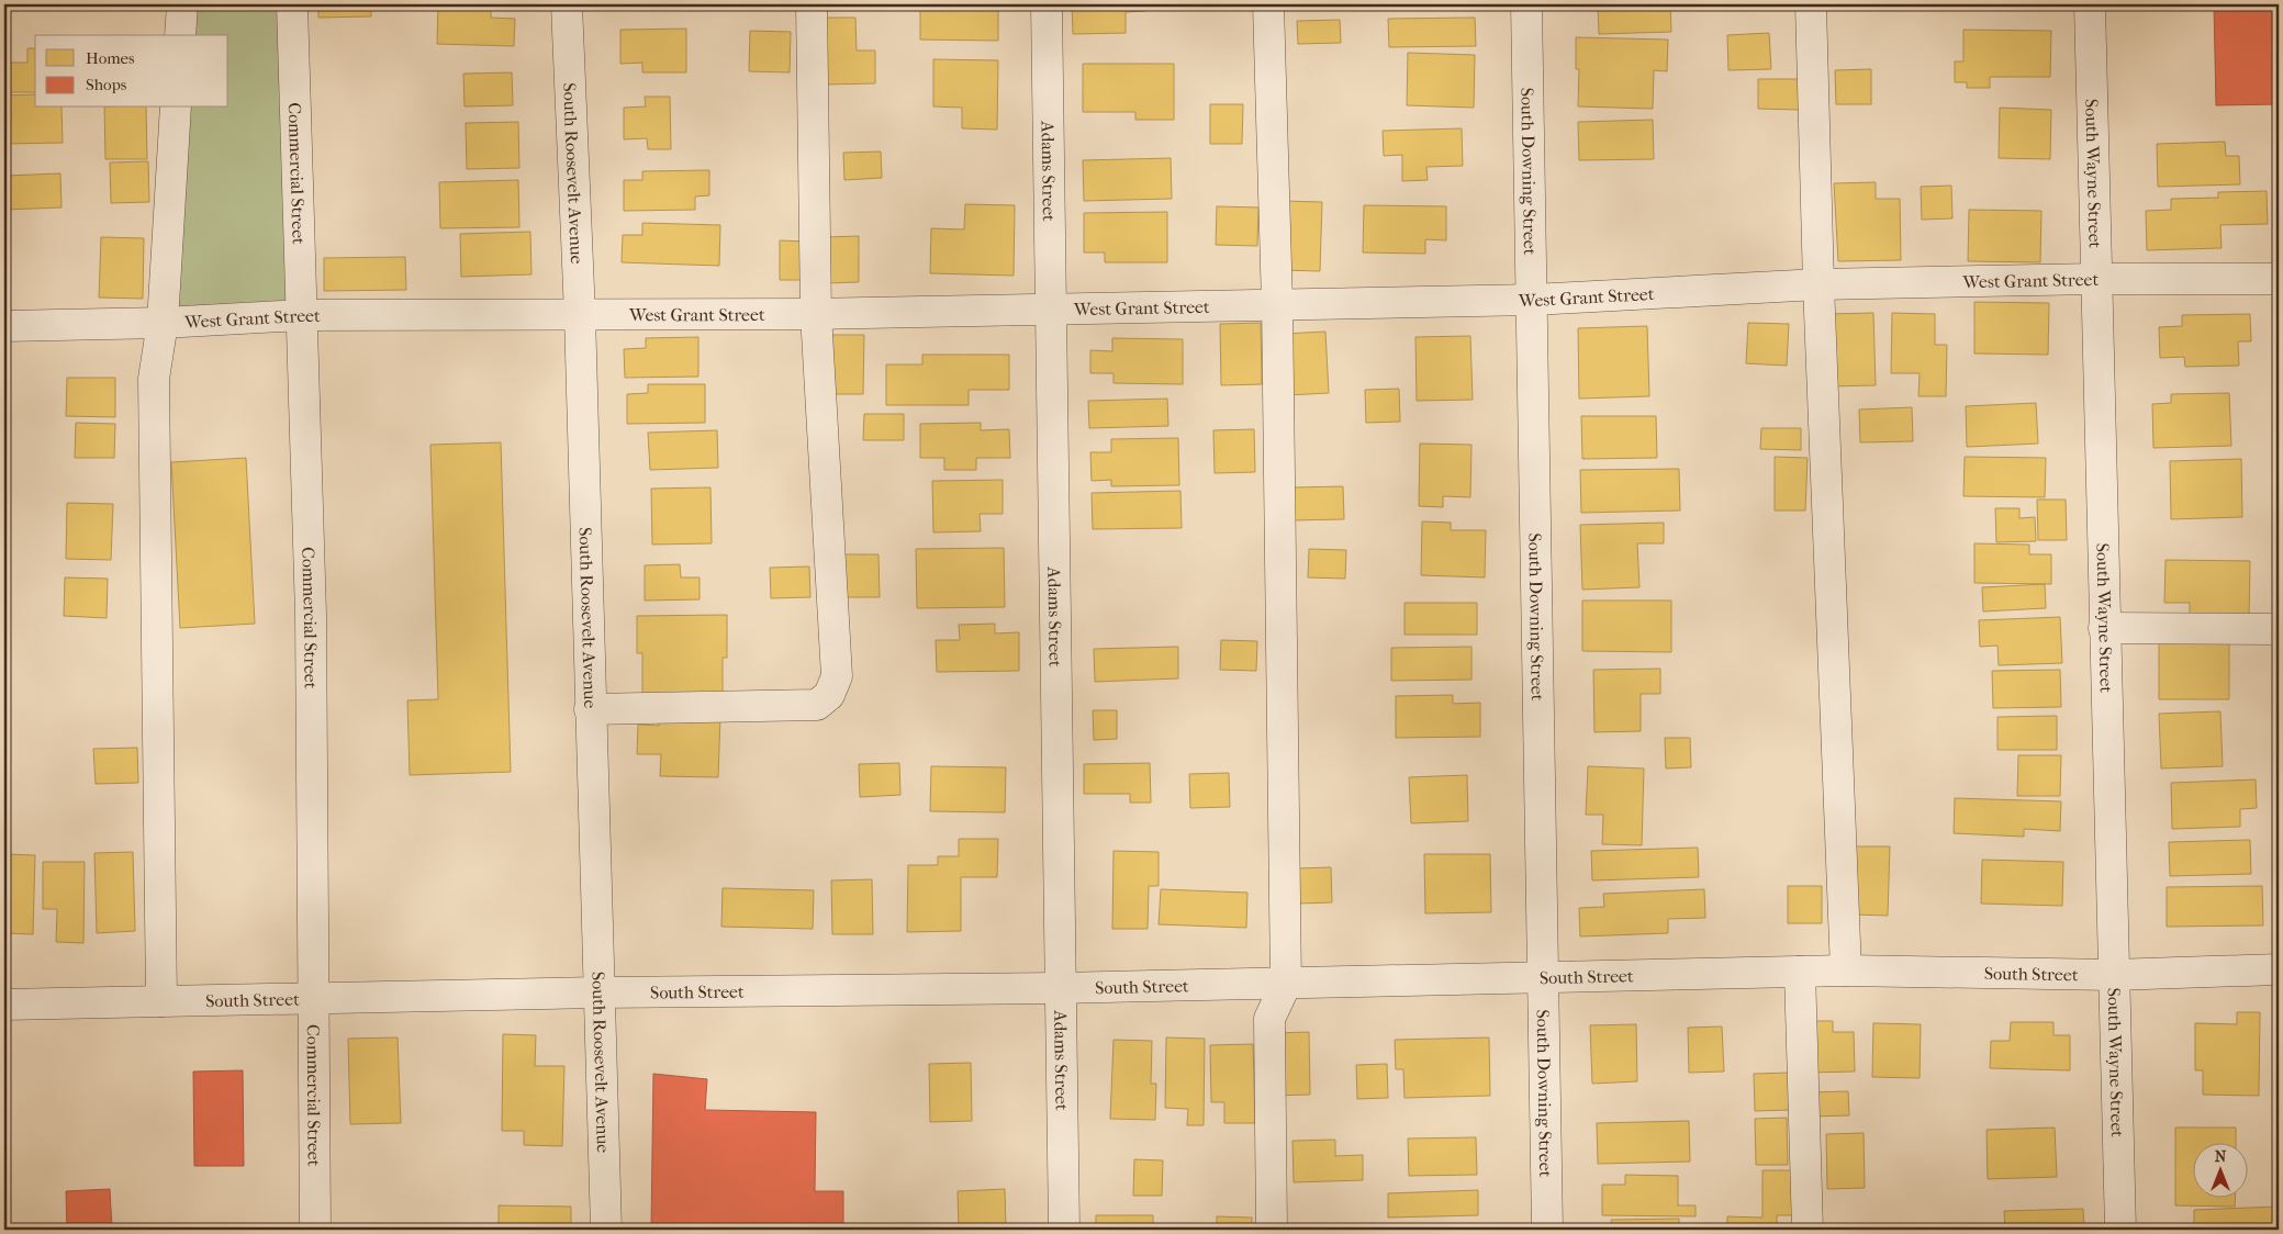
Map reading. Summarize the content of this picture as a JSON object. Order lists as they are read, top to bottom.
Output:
{
  "streets": {
    "street": [
      "Commercial Street",
      "South Roosevelt Avenue",
      "Adams Street",
      "South Downing Street",
      "South Wayne Street",
      "West Grant Street",
      "South Street"
    ]
  },
  "crossings": [
    ["Commercial Street", "West Grant Street"],
    ["Commercial Street", "South Street"],
    ["South Roosevelt Avenue", "West Grant Street"],
    ["South Roosevelt Avenue", "South Street"],
    ["Adams Street", "West Grant Street"],
    ["Adams Street", "South Street"],
    ["South Downing Street", "West Grant Street"],
    ["South Downing Street", "South Street"],
    ["South Wayne Street", "West Grant Street"],
    ["South Wayne Street", "South Street"]
  ],
  "legend": ["Homes", "Shops"],
  "north": "top"
}
